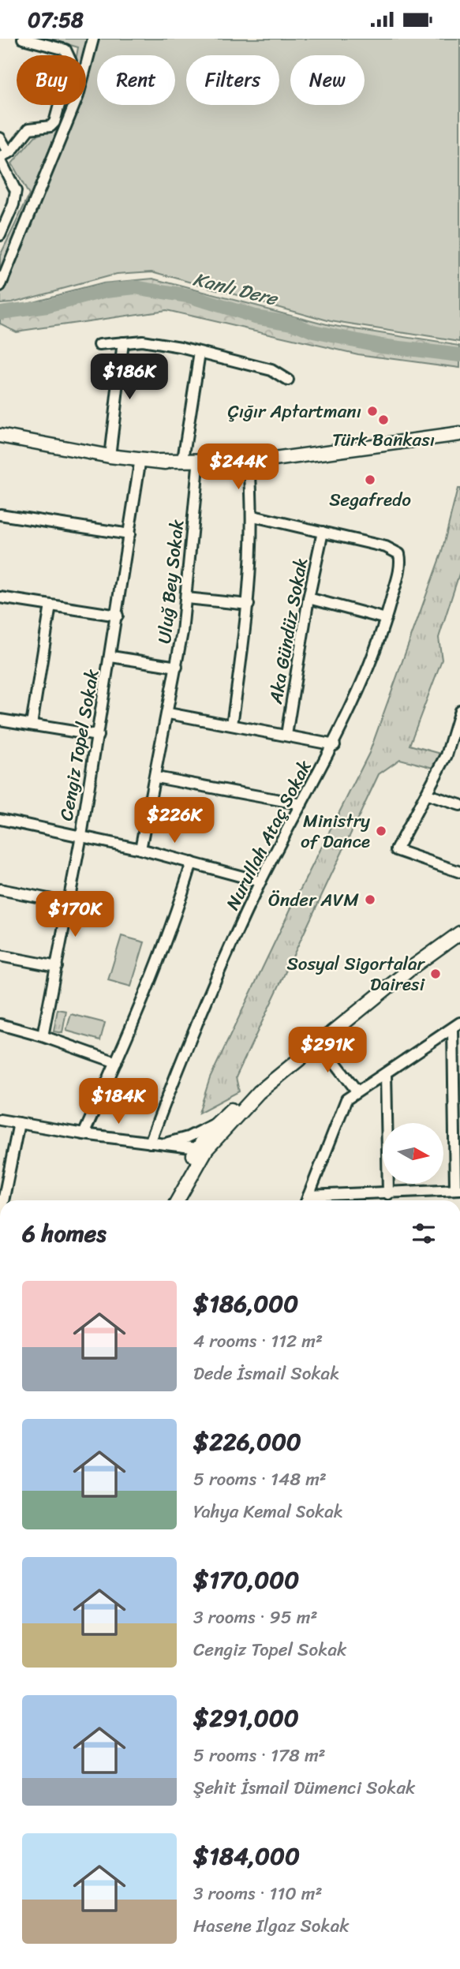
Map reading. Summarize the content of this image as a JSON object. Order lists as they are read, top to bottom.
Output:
{
  "streets": {
    "street": [
      "Uluğ Bey Sokak",
      "Aka Gündüz Sokak",
      "Cengiz Topel Sokak",
      "Nurullah Ataç Sokak"
    ]
  },
  "crossings": [
    ["Uluğ Bey Sokak", "Cengiz Topel Sokak"],
    ["Aka Gündüz Sokak", "Nurullah Ataç Sokak"]
  ],
  "water": ["Kanlı Dere"],
  "places": [
    "Çığır Aptartmanı",
    "Türk Bankası",
    "Segafredo",
    "Ministry of Dance",
    "Önder AVM",
    "Sosyal Sigortalar Dairesi"
  ],
  "north": "right",
  "page": {
    "status": "07:58",
    "chip": [
      "Buy",
      "Rent",
      "Filters",
      "New"
    ],
    "price": [
      "$186K",
      "$244K",
      "$226K",
      "$170K",
      "$291K",
      "$184K"
    ],
    "heading": "6 homes",
    "list": [
      {
        "name": "$186,000",
        "note": "4 rooms · 112 m² · Dede İsmail Sokak"
      },
      {
        "name": "$226,000",
        "note": "5 rooms · 148 m² · Yahya Kemal Sokak"
      },
      {
        "name": "$170,000",
        "note": "3 rooms · 95 m² · Cengiz Topel Sokak"
      },
      {
        "name": "$291,000",
        "note": "5 rooms · 178 m² · Şehit İsmail Dümenci Sokak"
      },
      {
        "name": "$184,000",
        "note": "3 rooms · 110 m² · Hasene Ilgaz Sokak"
      }
    ]
  }
}
